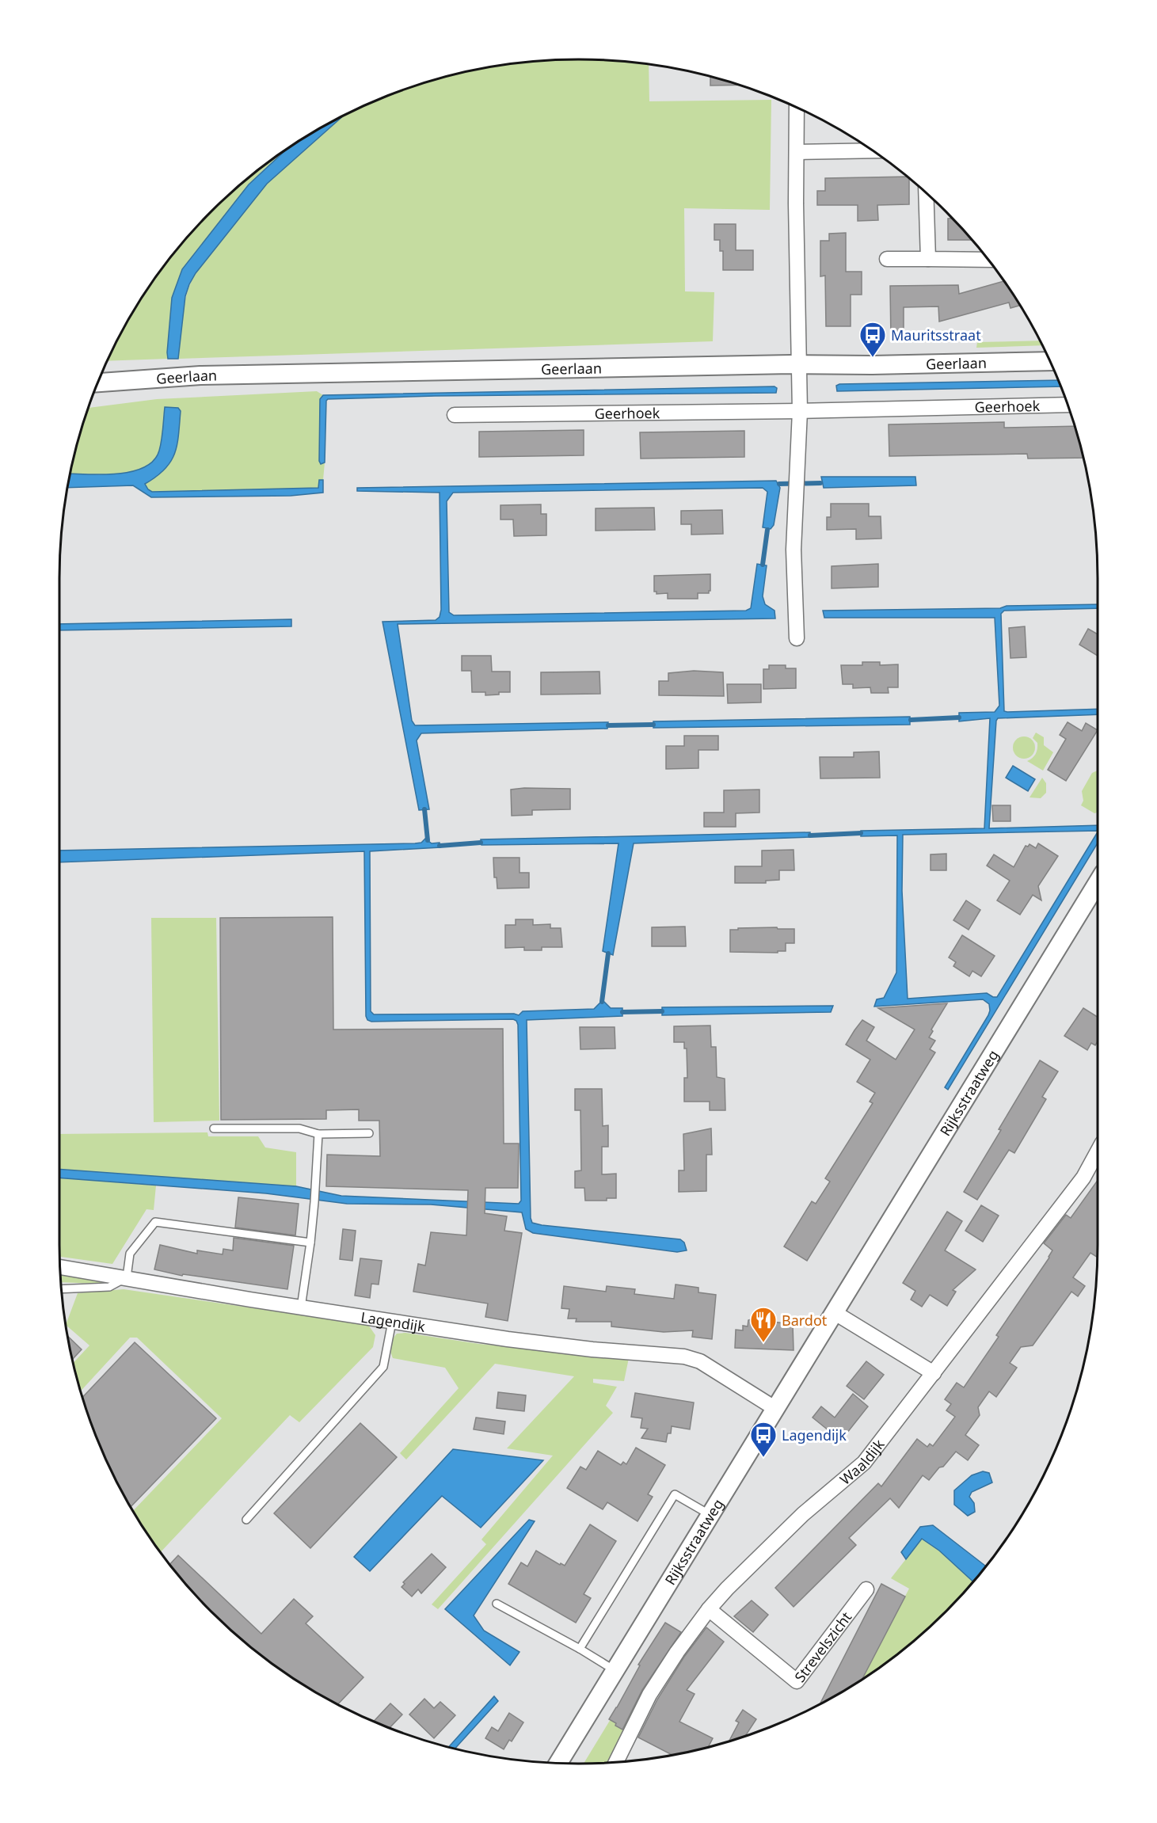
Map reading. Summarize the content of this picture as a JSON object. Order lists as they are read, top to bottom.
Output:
{
  "streets": {
    "street": [
      "Geerlaan",
      "Geerhoek",
      "Rijksstraatweg",
      "Lagendijk",
      "Waaldijk",
      "Strevelszicht"
    ]
  },
  "crossings": [
    ["Rijksstraatweg", "Lagendijk"],
    ["Waaldijk", "Strevelszicht"]
  ],
  "places": {
    "bus stop": ["Mauritsstraat", "Lagendijk"],
    "restaurant": ["Bardot"]
  }
}
